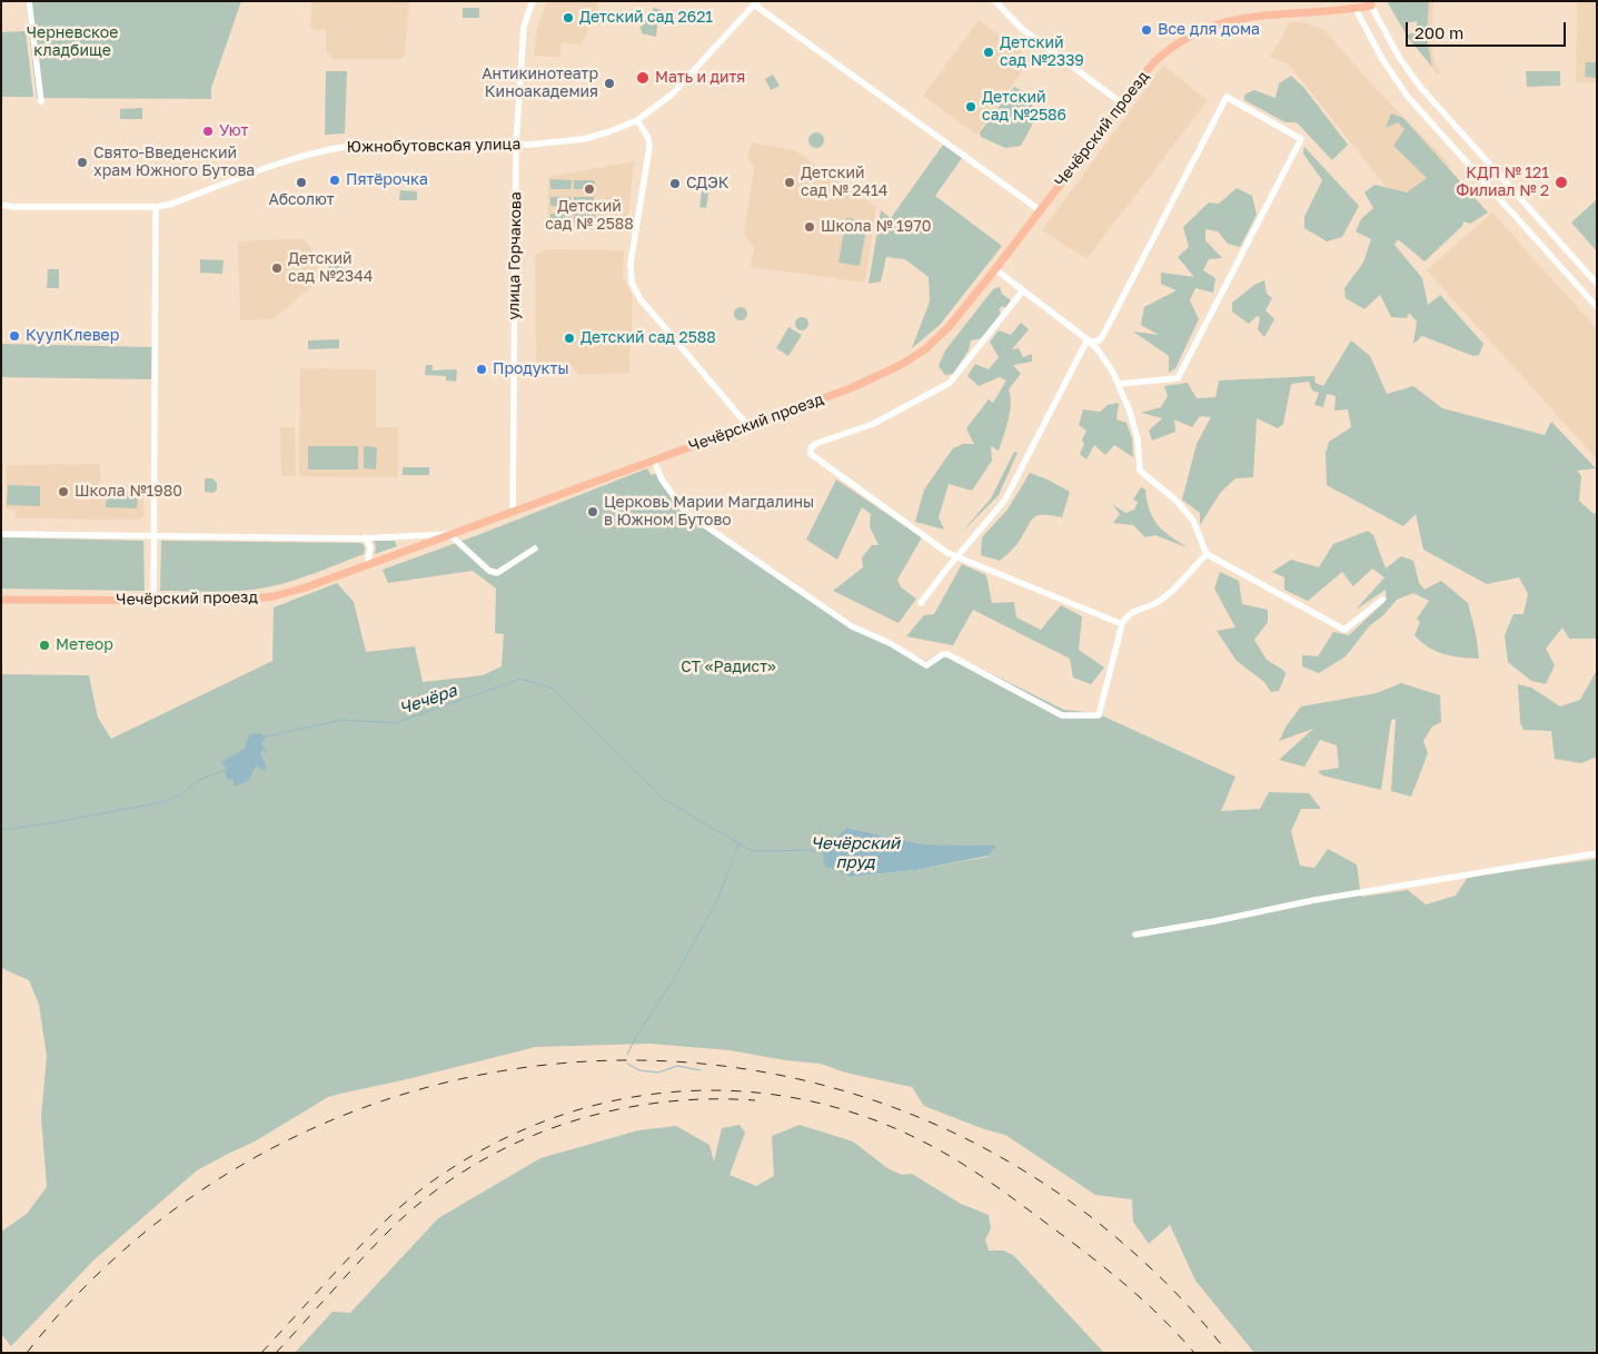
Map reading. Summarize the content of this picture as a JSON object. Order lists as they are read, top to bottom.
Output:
{
  "streets": {
    "main road": ["Чечёрский проезд"],
    "street": ["Южнобутовская улица", "улица Горчакова"]
  },
  "crossings": [
    ["Чечёрский проезд", "улица Горчакова"],
    ["Южнобутовская улица", "улица Горчакова"]
  ],
  "water": ["Чечёра", "Чечёрский пруд"],
  "parks": ["Черневское кладбище", "СТ «Радист»"],
  "places": [
    "Детский сад 2621",
    "Все для дома",
    "Детский сад №2339",
    "Мать и дитя",
    "Антикинотеатр Киноакадемия",
    "Детский сад №2586",
    "Уют",
    "Свято-Введенский храм Южного Бутова",
    "Пятёрочка",
    "Абсолют",
    "Детский сад № 2414",
    "КДП № 121 Филиал № 2",
    "СДЭК",
    "Детский сад № 2588",
    "Школа № 1970",
    "Детский сад №2344",
    "КуулКлевер",
    "Детский сад 2588",
    "Продукты",
    "Школа №1980",
    "Церковь Марии Магдалины в Южном Бутово",
    "Метеор"
  ],
  "scale_bar": "200 m"
}
